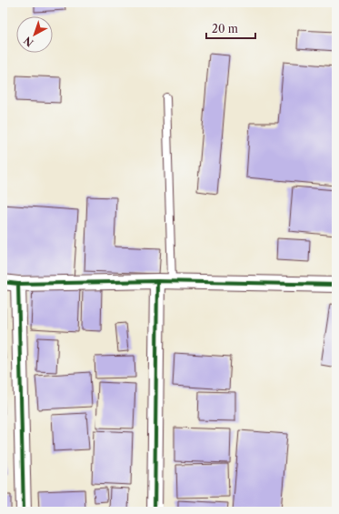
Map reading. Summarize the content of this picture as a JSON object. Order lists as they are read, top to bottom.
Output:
{
  "scale_bar": "20 m",
  "north": "bottom left"
}
